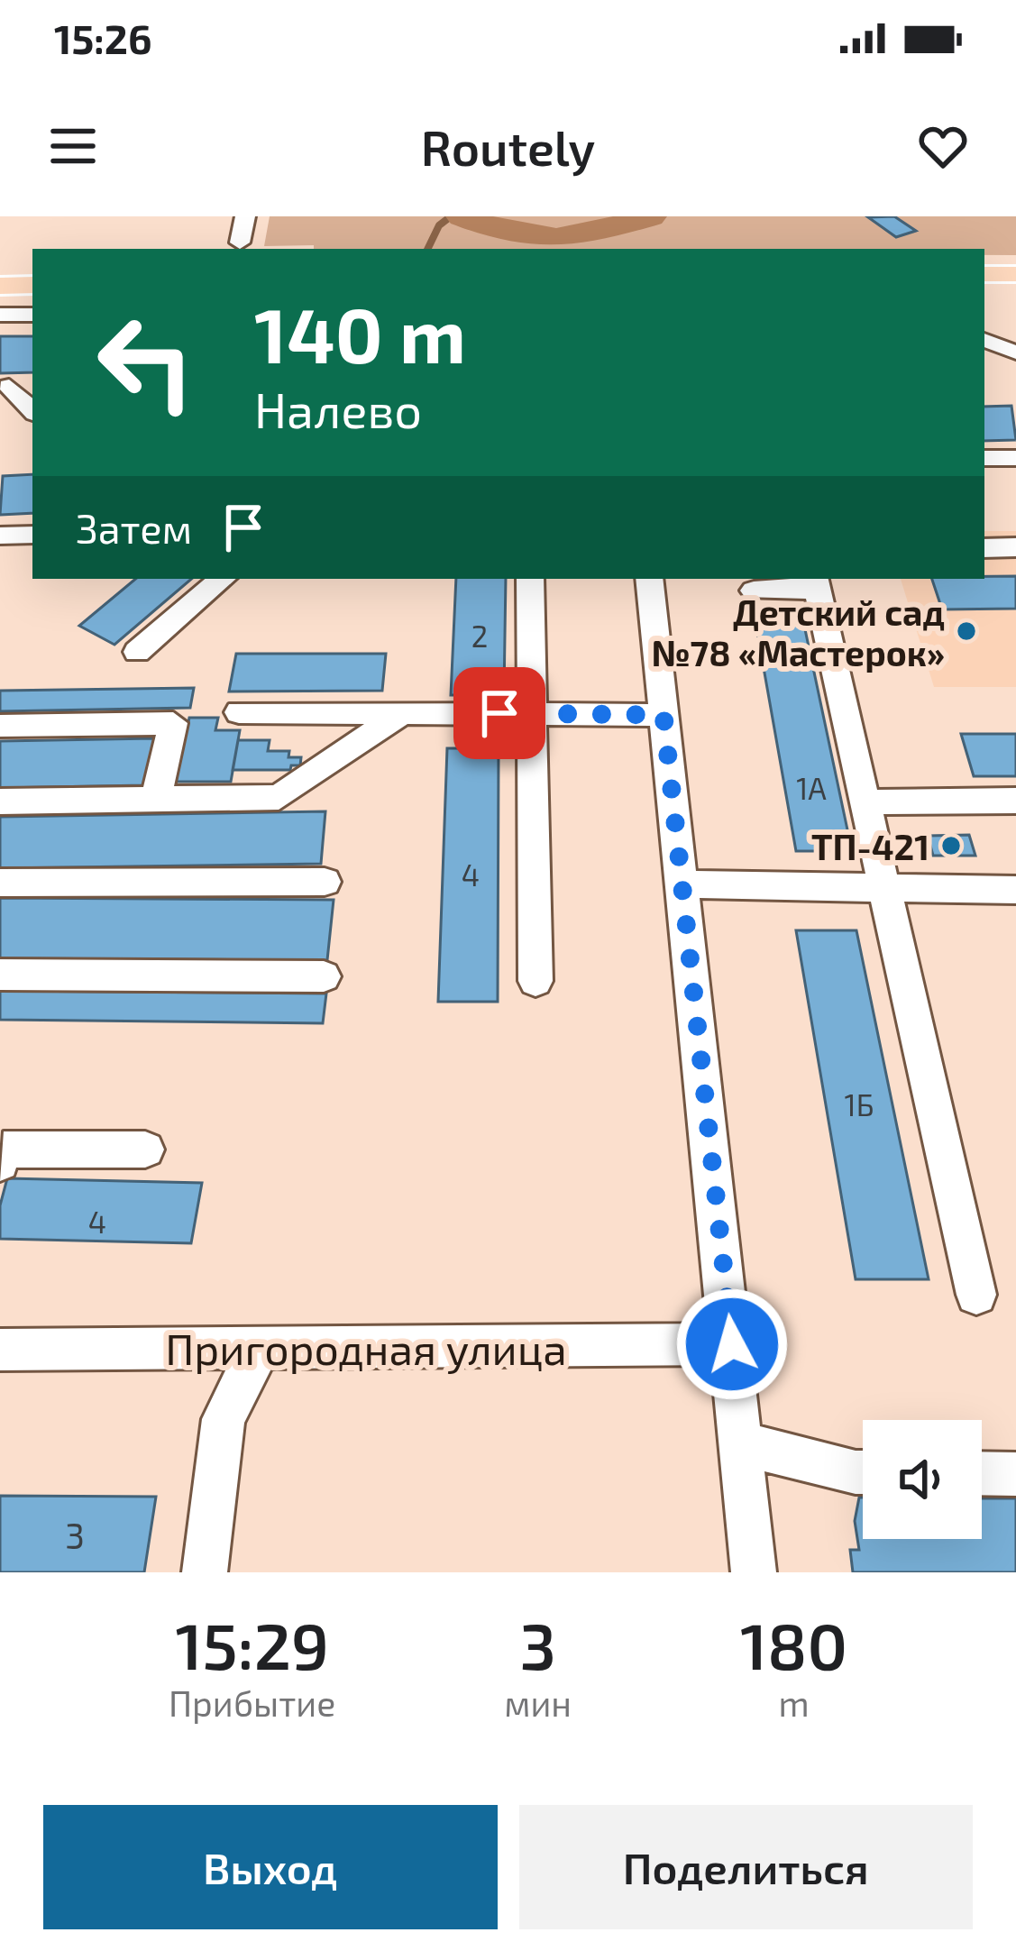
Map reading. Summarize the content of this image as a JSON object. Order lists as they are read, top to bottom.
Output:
{
  "streets": {
    "street": ["Пригородная улица"]
  },
  "places": ["Детский сад №78 «Мастерок»", "ТП-421"],
  "house_numbers": [
    "2",
    "1А",
    "4",
    "1Б",
    "4",
    "3"
  ],
  "page": {
    "status": "15:26",
    "header": "Routely",
    "turn": ["140 m", "Налево"],
    "then": "Затем",
    "eta": [
      "15:29",
      "Прибытие",
      "3",
      "мин",
      "180",
      "m"
    ],
    "buttons": ["Выход", "Поделиться"]
  }
}
